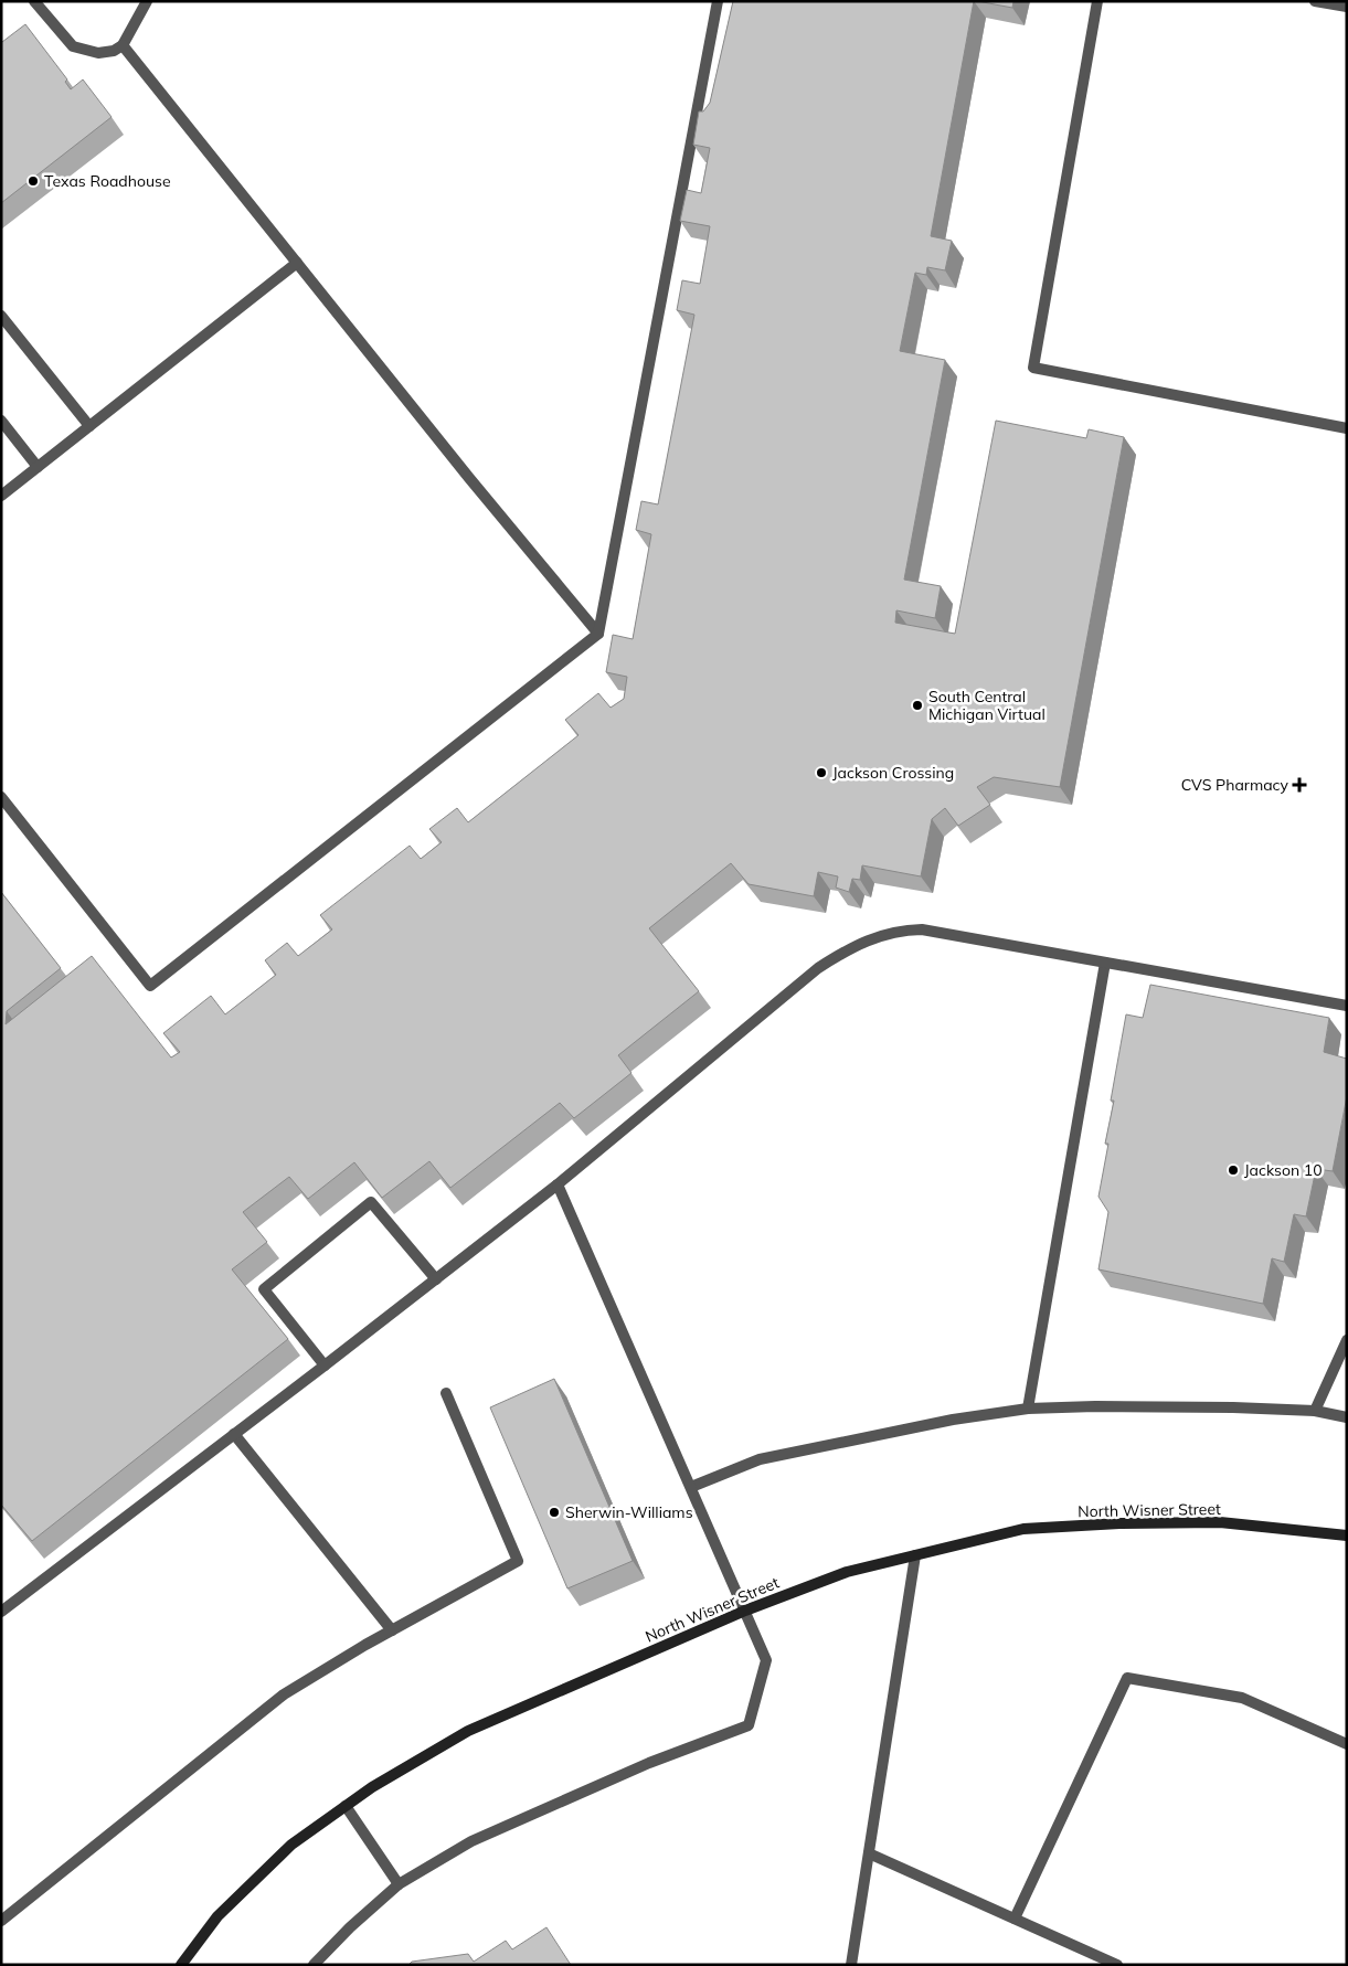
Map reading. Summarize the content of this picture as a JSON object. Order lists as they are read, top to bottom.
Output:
{
  "streets": {
    "street": ["North Wisner Street"]
  },
  "places": {
    "other": [
      "Texas Roadhouse",
      "South Central Michigan Virtual",
      "Jackson Crossing",
      "Jackson 10",
      "Sherwin-Williams"
    ],
    "health": ["CVS Pharmacy"]
  }
}
